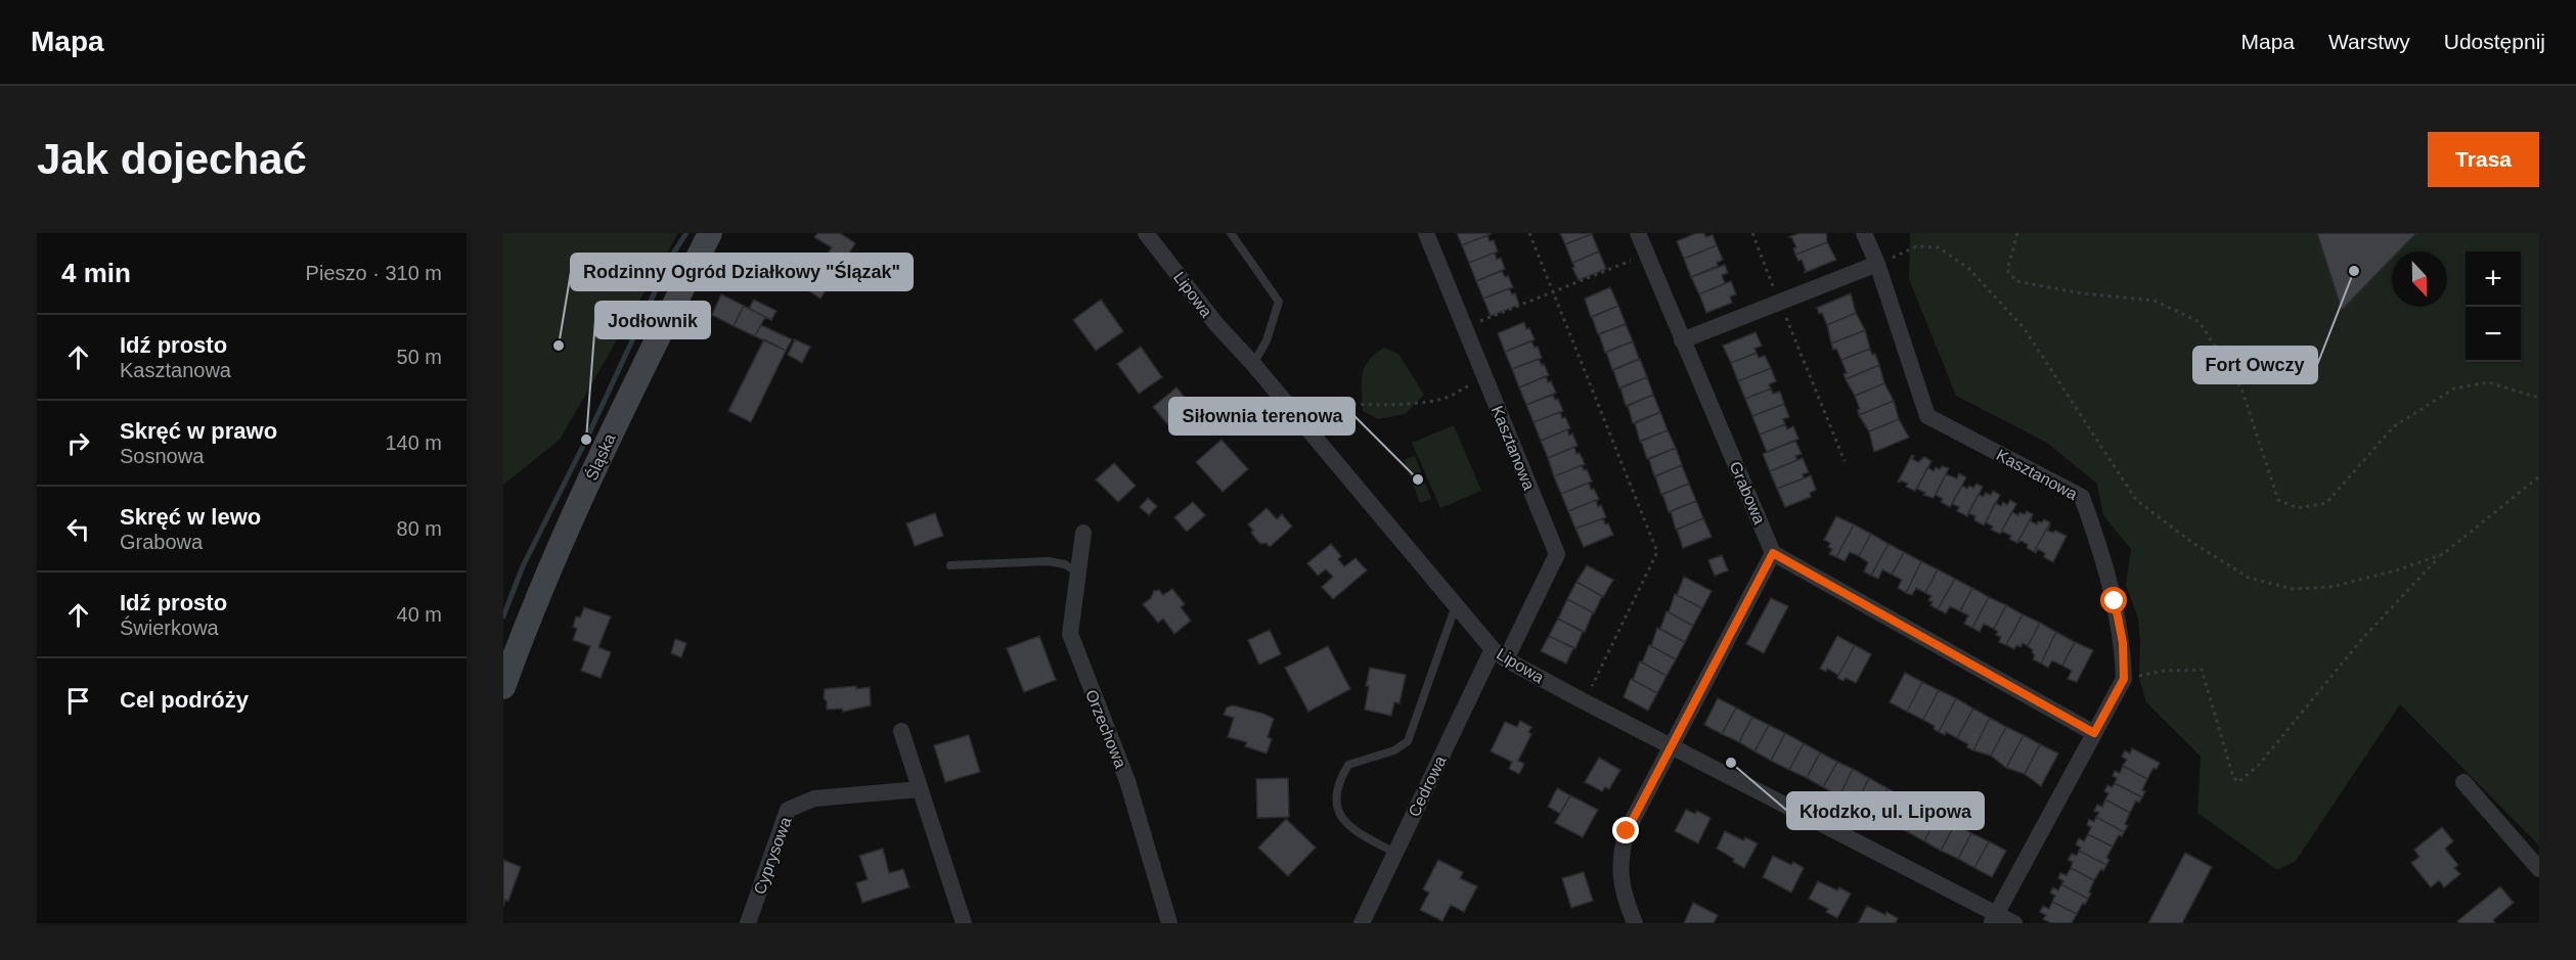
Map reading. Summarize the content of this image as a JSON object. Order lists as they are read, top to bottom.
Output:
{
  "streets": {
    "street": [
      "Lipowa",
      "Kasztanowa",
      "Śląska",
      "Grabowa",
      "Orzechowa",
      "Cedrowa",
      "Cyprysowa"
    ]
  },
  "crossings": [
    ["Lipowa", "Kasztanowa"],
    ["Lipowa", "Cedrowa"],
    ["Kasztanowa", "Cedrowa"]
  ],
  "places": [
    "Fort Owczy",
    "Rodzinny Ogród Działkowy \"Ślązak\"",
    "Jodłownik",
    "Siłownia terenowa",
    "Kłodzko, ul. Lipowa"
  ],
  "north": "bottom",
  "page": {
    "header": "Mapa",
    "nav": ["Mapa", "Warstwy", "Udostępnij"],
    "buttons": "Trasa",
    "title": "Jak dojechać",
    "heading": ["4 min", "Pieszo · 310 m"],
    "map_buttons": ["+", "−"],
    "list": [
      ["Idź prosto", "Kasztanowa", "50 m"],
      ["Skręć w prawo", "Sosnowa", "140 m"],
      ["Skręć w lewo", "Grabowa", "80 m"],
      ["Idź prosto", "Świerkowa", "40 m"],
      "Cel podróży"
    ]
  }
}
